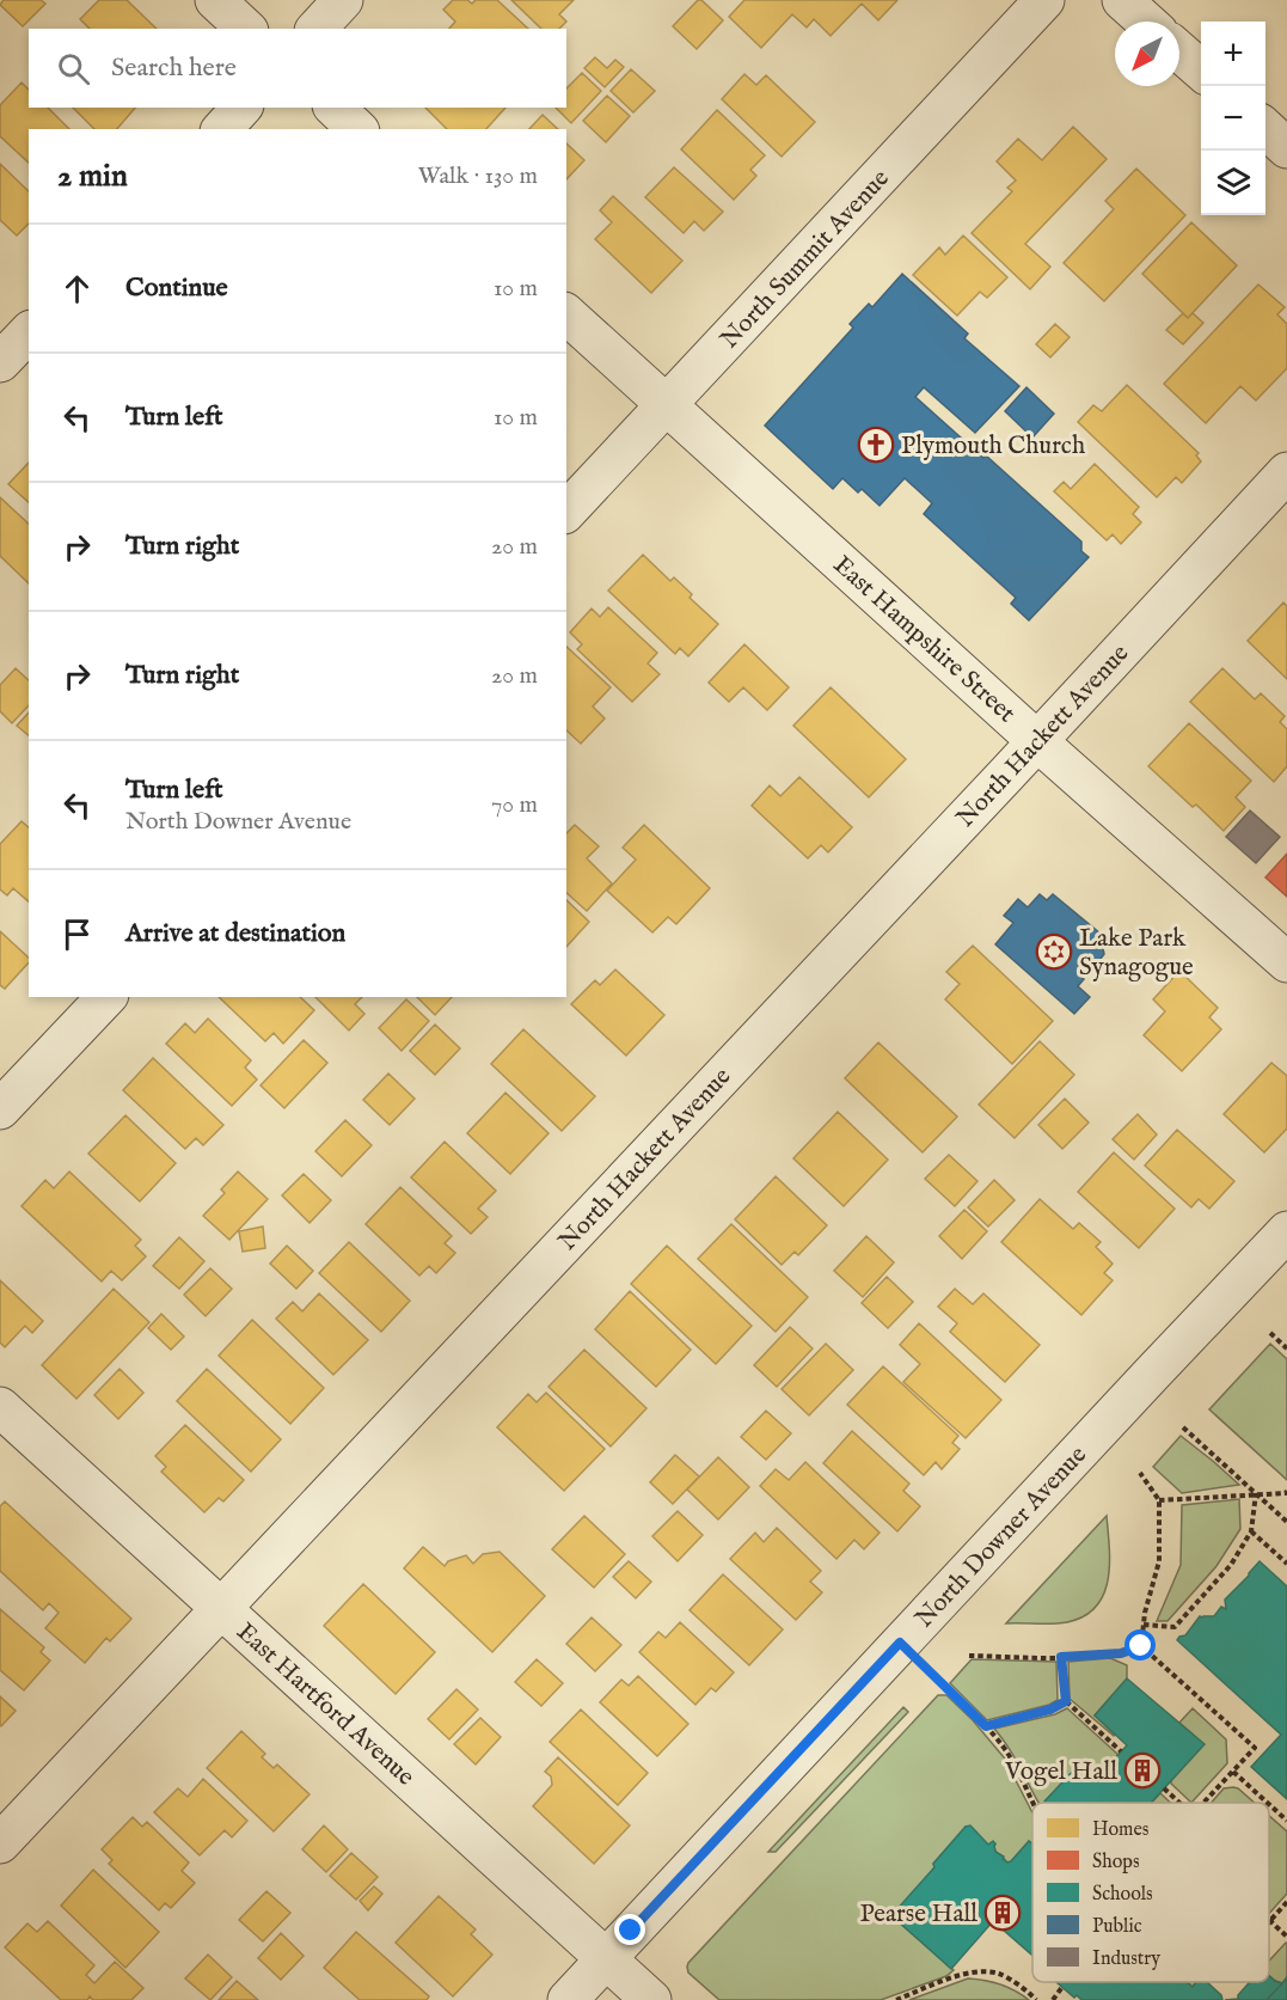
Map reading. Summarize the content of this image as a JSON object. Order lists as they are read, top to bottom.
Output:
{
  "streets": {
    "street": [
      "North Summit Avenue",
      "East Hampshire Street",
      "North Hackett Avenue",
      "North Downer Avenue",
      "East Hartford Avenue"
    ]
  },
  "crossings": [
    ["North Summit Avenue", "East Hampshire Street"],
    ["East Hampshire Street", "North Hackett Avenue"],
    ["North Hackett Avenue", "East Hartford Avenue"],
    ["North Downer Avenue", "East Hartford Avenue"]
  ],
  "places": {
    "church": ["Plymouth Church"],
    "synagogue": ["Lake Park Synagogue"],
    "building": ["Vogel Hall", "Pearse Hall"]
  },
  "legend": [
    "Homes",
    "Shops",
    "Schools",
    "Public",
    "Industry"
  ],
  "north": "bottom left",
  "page": {
    "map_buttons": ["+", "−"],
    "search": "Search here",
    "heading": ["2 min", "Walk · 130 m"],
    "list": [
      ["Continue", "10 m"],
      ["Turn left", "10 m"],
      ["Turn right", "20 m"],
      ["Turn right", "20 m"],
      ["Turn left", "North Downer Avenue", "70 m"],
      "Arrive at destination"
    ]
  }
}
